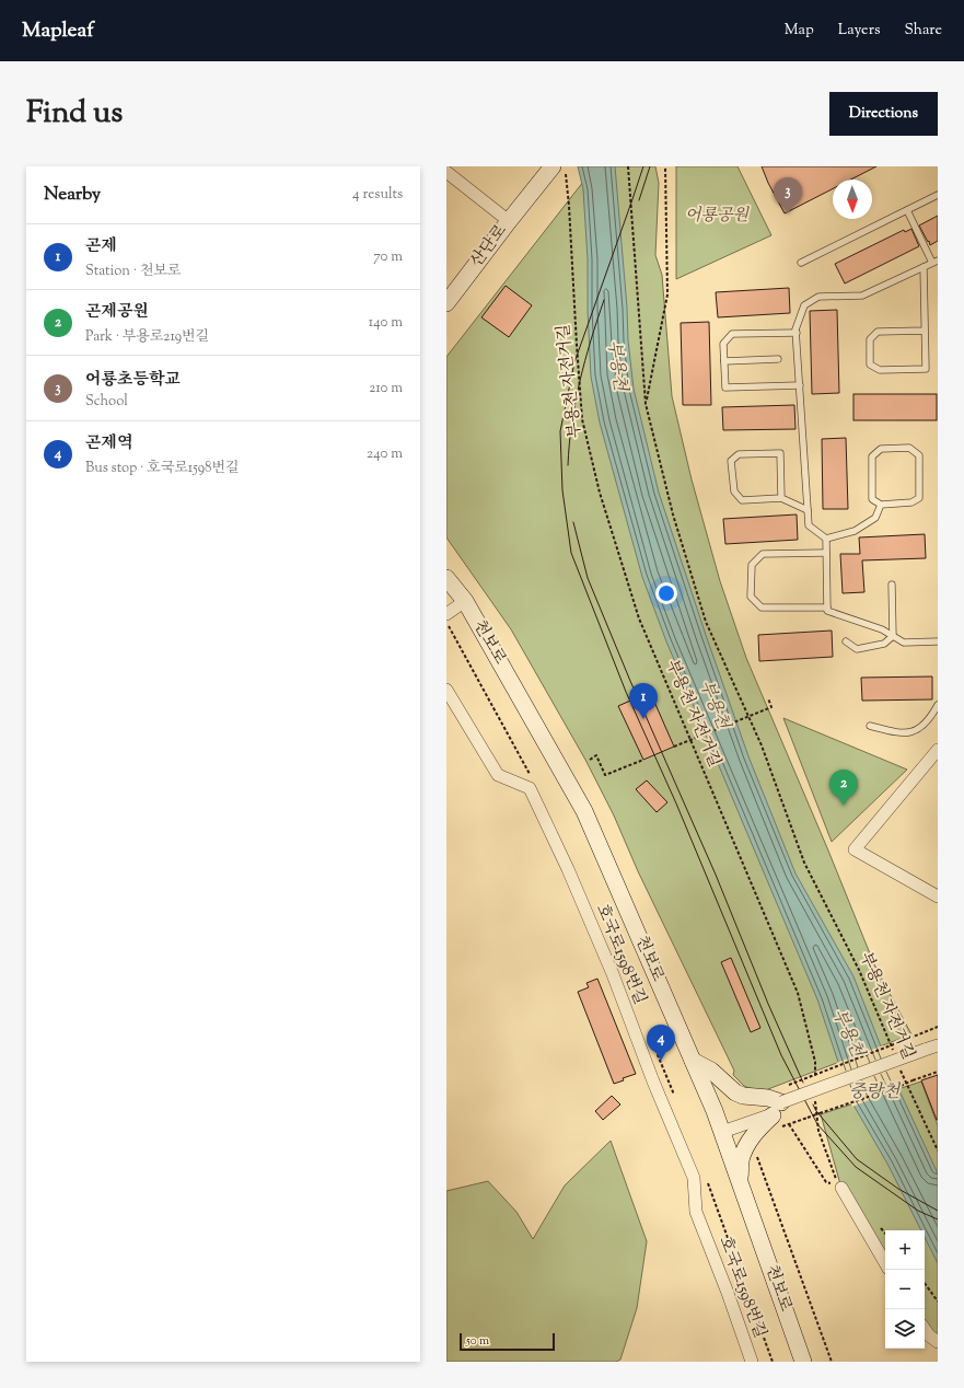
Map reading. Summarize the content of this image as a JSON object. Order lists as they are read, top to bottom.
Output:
{
  "streets": {
    "main road": ["산단로", "천보로"],
    "street": ["호국로1598번길"],
    "path": ["부용천 자전거길"]
  },
  "water": ["부용천", "중랑천"],
  "parks": ["어룡공원"],
  "scale_bar": "50 m",
  "north": "bottom",
  "page": {
    "header": "Mapleaf",
    "nav": ["Map", "Layers", "Share"],
    "title": "Find us",
    "buttons": "Directions",
    "heading": ["Nearby", "4 results"],
    "pins": [
      "3",
      "1",
      "2",
      "4"
    ],
    "list": [
      {
        "mark": "1",
        "name": "곤제",
        "note": "Station · 천보로",
        "value": "70 m"
      },
      {
        "mark": "2",
        "name": "곤제공원",
        "note": "Park · 부용로219번길",
        "value": "140 m"
      },
      {
        "mark": "3",
        "name": "어룡초등학교",
        "note": "School",
        "value": "210 m"
      },
      {
        "mark": "4",
        "name": "곤제역",
        "note": "Bus stop · 호국로1598번길",
        "value": "240 m"
      }
    ],
    "map_buttons": ["+", "−"],
    "scale": "50 m"
  }
}
